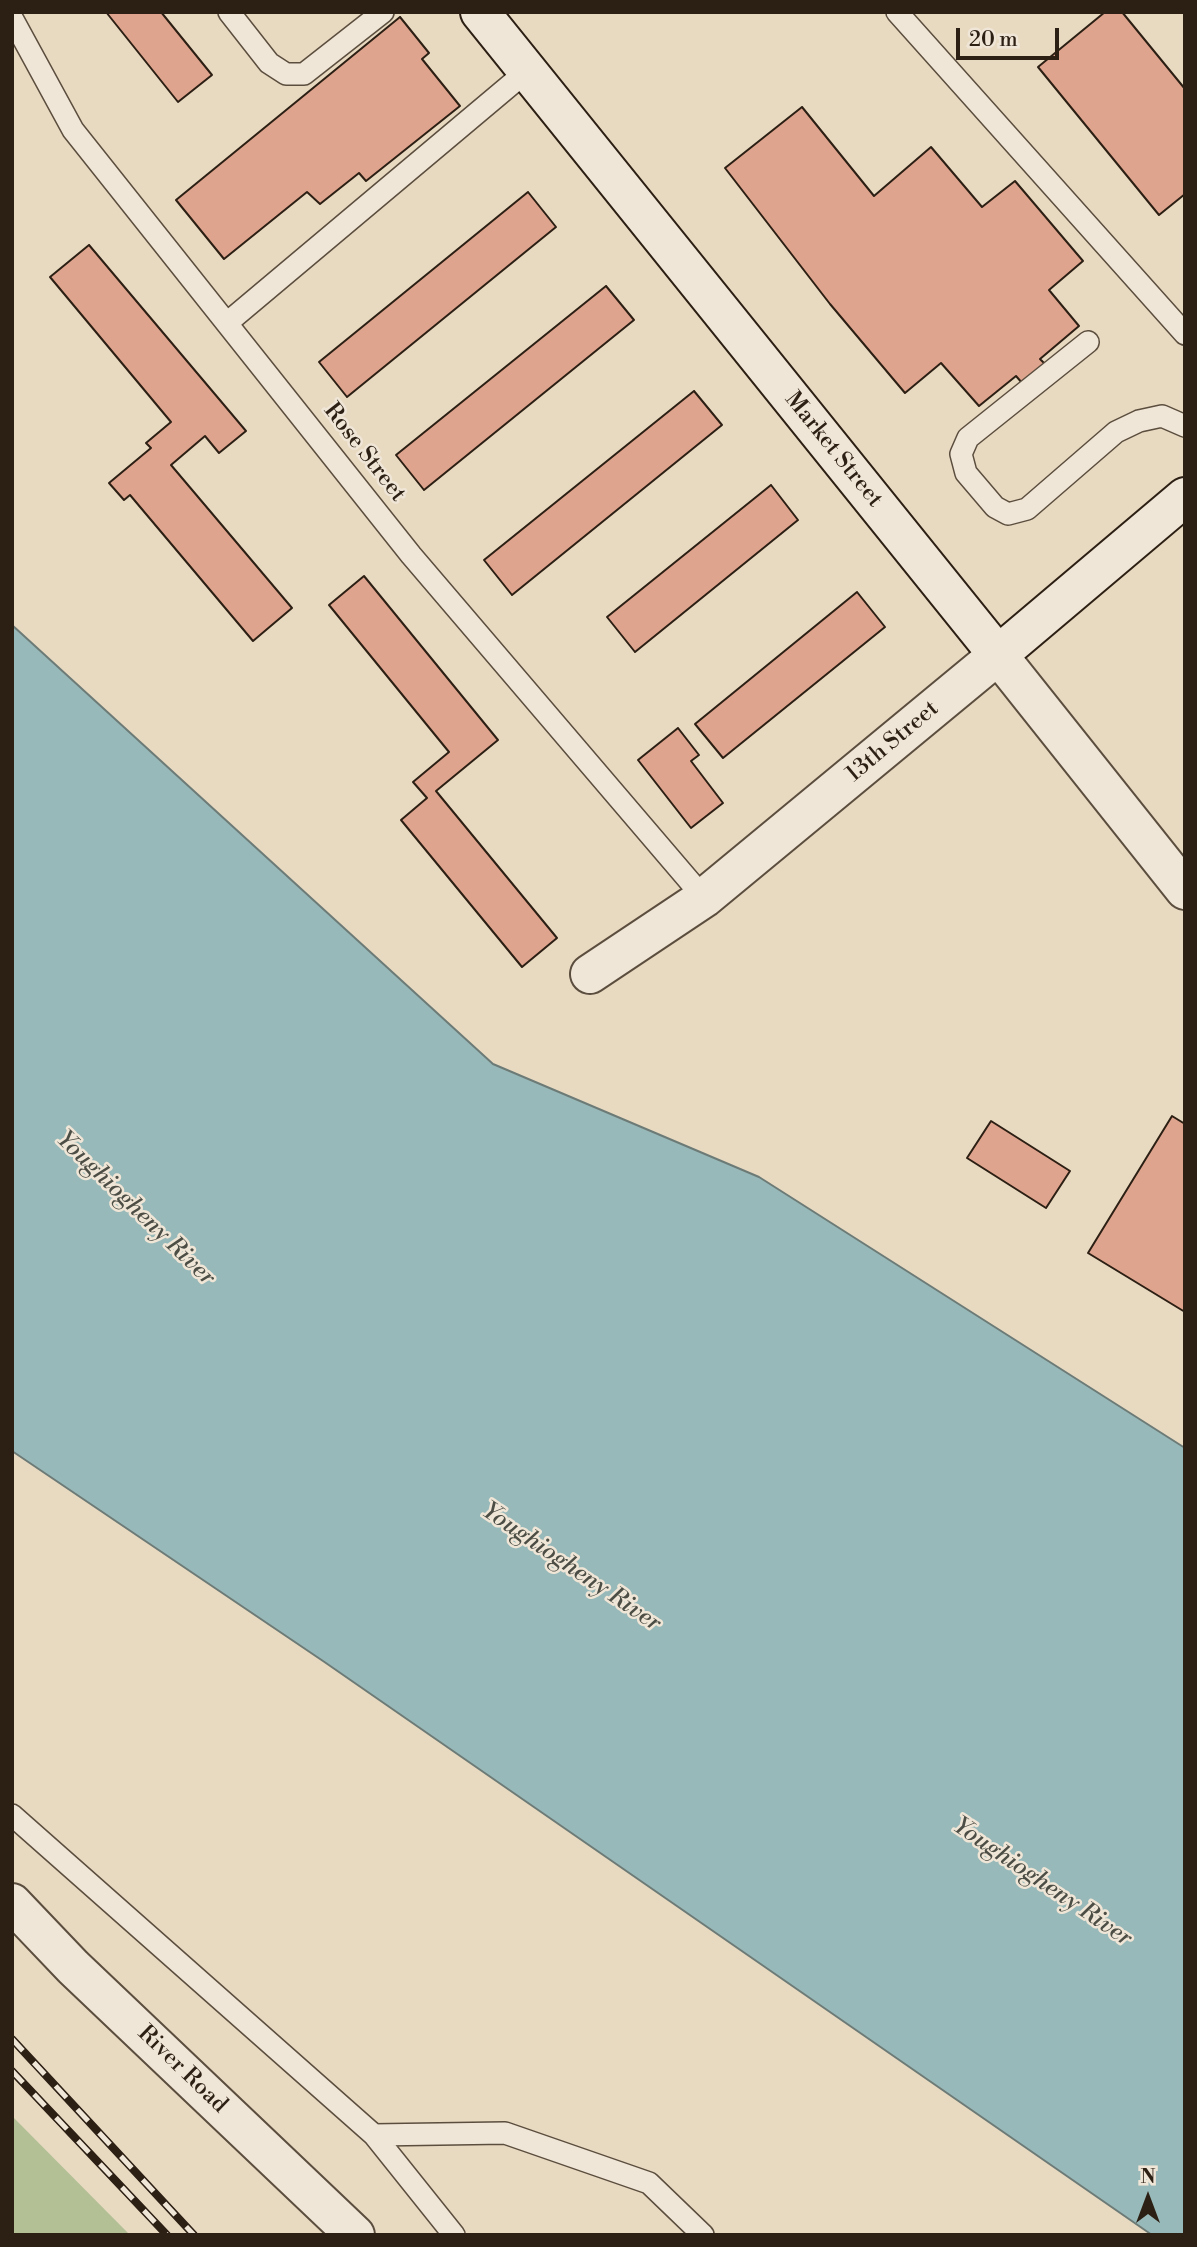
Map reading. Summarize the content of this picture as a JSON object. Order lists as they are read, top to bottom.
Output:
{
  "streets": {
    "street": ["Market Street", "13th Street", "River Road"],
    "lane": ["Rose Street"]
  },
  "crossings": [
    ["Market Street", "13th Street"],
    ["Rose Street", "13th Street"]
  ],
  "water": ["Youghiogheny River"],
  "scale_bar": "20 m",
  "north": "top"
}
